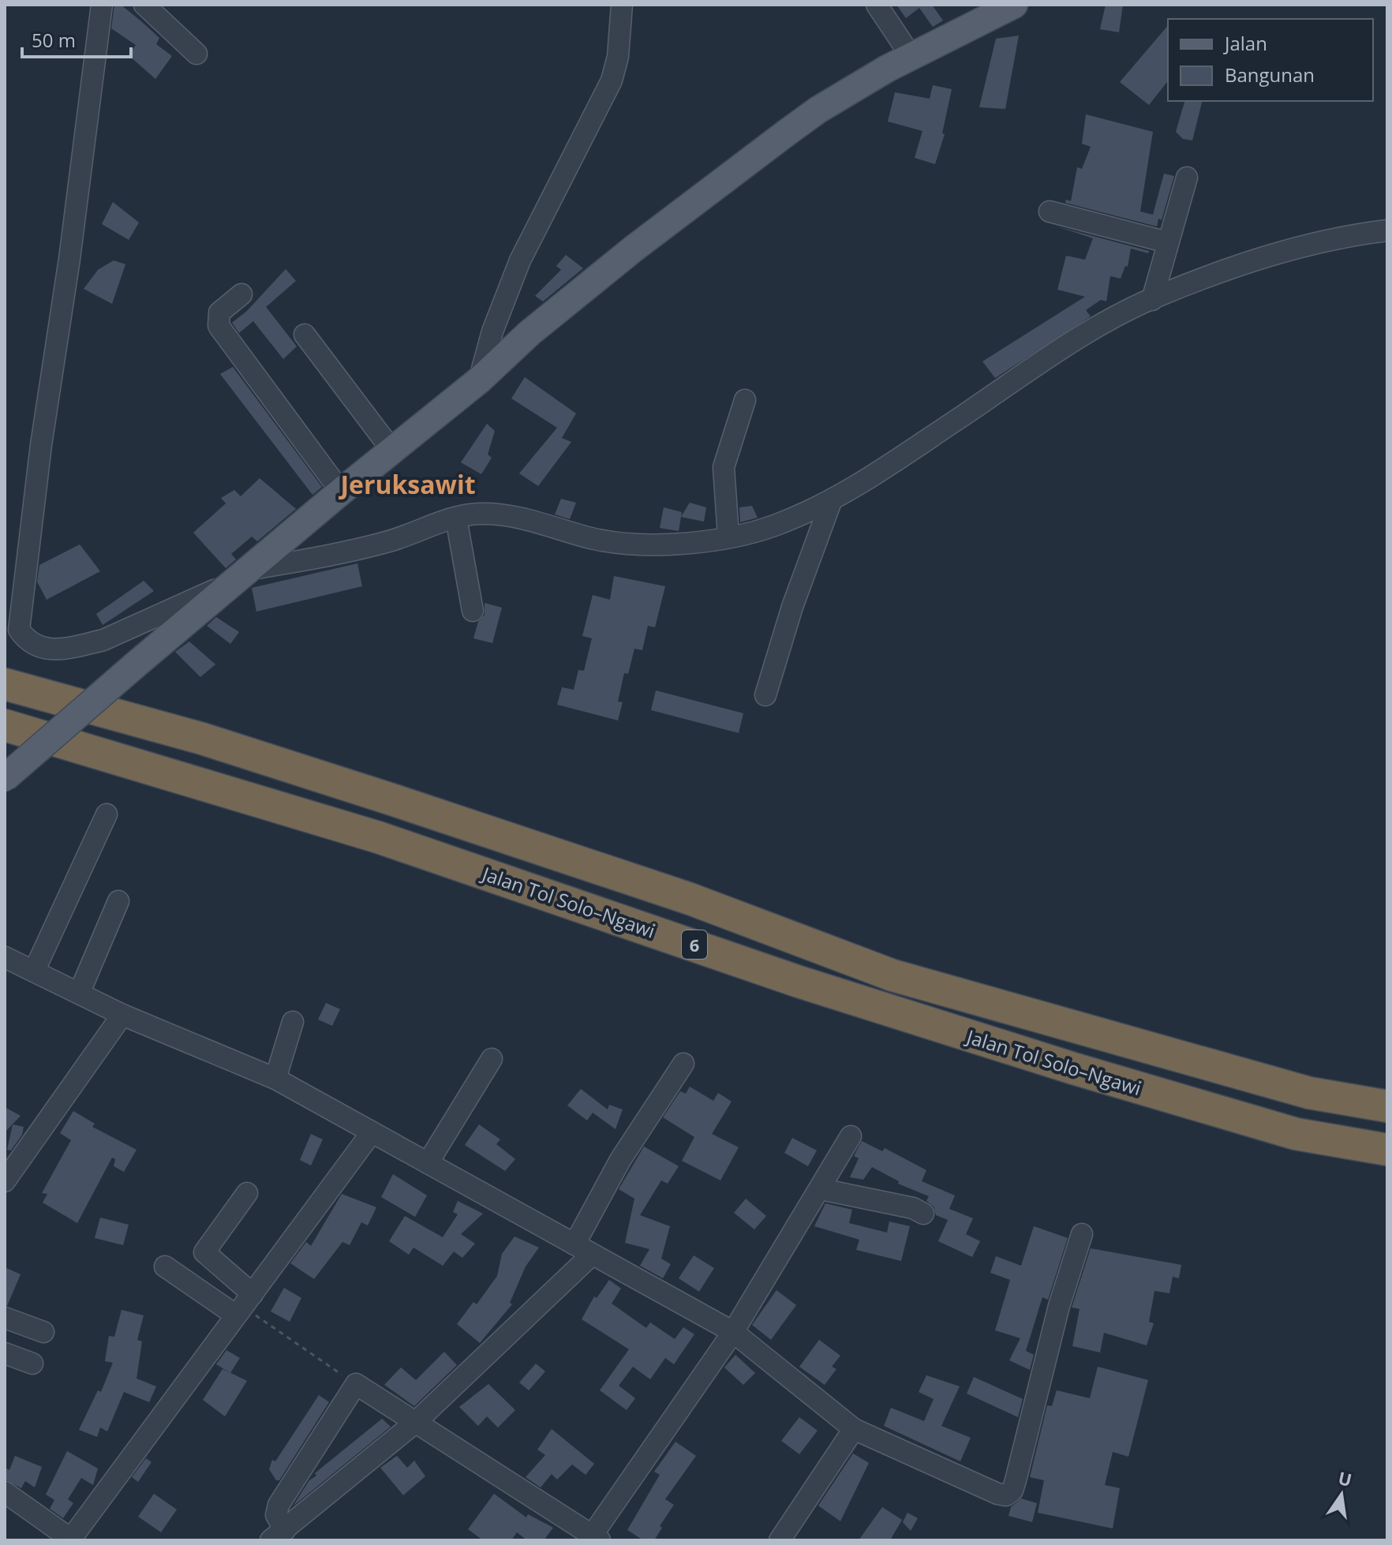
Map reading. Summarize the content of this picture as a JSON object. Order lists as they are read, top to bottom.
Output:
{
  "streets": {
    "highway": ["Jalan Tol Solo–Ngawi", "6"]
  },
  "districts": ["Jeruksawit"],
  "legend": ["Jalan", "Bangunan"],
  "scale_bar": "50 m",
  "north": "top"
}
